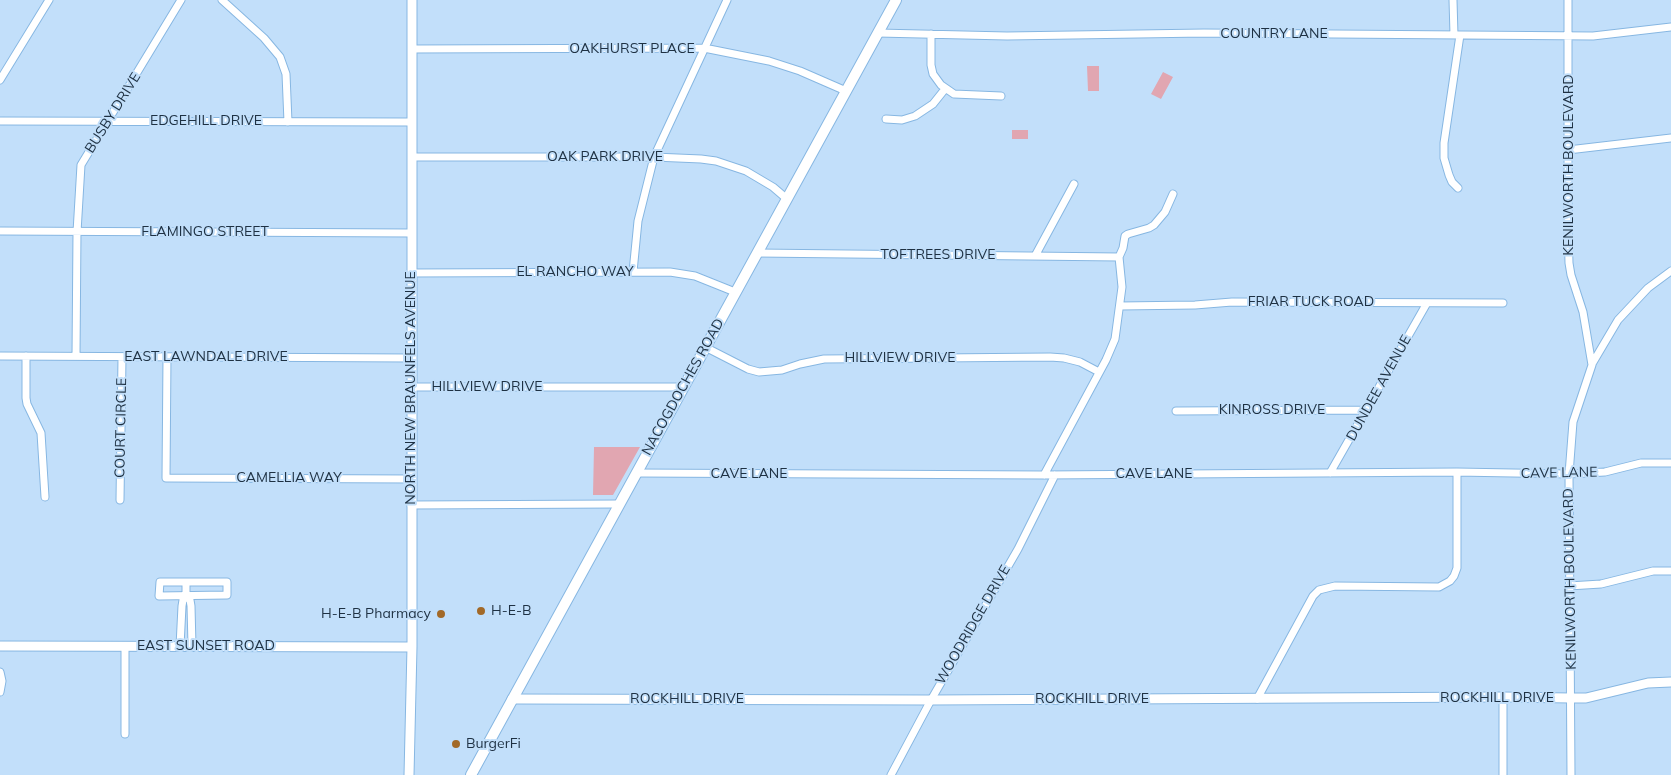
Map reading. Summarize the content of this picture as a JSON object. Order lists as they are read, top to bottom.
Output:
{
  "streets": {
    "main road": ["NACOGDOCHES ROAD"],
    "street": [
      "COUNTRY LANE",
      "OAKHURST PLACE",
      "BUSBY DRIVE",
      "EDGEHILL DRIVE",
      "OAK PARK DRIVE",
      "KENILWORTH BOULEVARD",
      "FLAMINGO STREET",
      "TOFTREES DRIVE",
      "EL RANCHO WAY",
      "FRIAR TUCK ROAD",
      "EAST LAWNDALE DRIVE",
      "HILLVIEW DRIVE",
      "NORTH NEW BRAUNFELS AVENUE",
      "DUNDEE AVENUE",
      "KINROSS DRIVE",
      "COURT CIRCLE",
      "CAVE LANE",
      "CAMELLIA WAY",
      "WOODRIDGE DRIVE",
      "EAST SUNSET ROAD",
      "ROCKHILL DRIVE"
    ]
  },
  "crossings": [
    ["COUNTRY LANE", "KENILWORTH BOULEVARD"],
    ["COUNTRY LANE", "NACOGDOCHES ROAD"],
    ["OAKHURST PLACE", "NACOGDOCHES ROAD"],
    ["OAKHURST PLACE", "NORTH NEW BRAUNFELS AVENUE"],
    ["BUSBY DRIVE", "EDGEHILL DRIVE"],
    ["BUSBY DRIVE", "FLAMINGO STREET"],
    ["BUSBY DRIVE", "EAST LAWNDALE DRIVE"],
    ["EDGEHILL DRIVE", "NORTH NEW BRAUNFELS AVENUE"],
    ["OAK PARK DRIVE", "NACOGDOCHES ROAD"],
    ["OAK PARK DRIVE", "NORTH NEW BRAUNFELS AVENUE"],
    ["KENILWORTH BOULEVARD", "CAVE LANE"],
    ["KENILWORTH BOULEVARD", "ROCKHILL DRIVE"],
    ["FLAMINGO STREET", "NORTH NEW BRAUNFELS AVENUE"],
    ["TOFTREES DRIVE", "NACOGDOCHES ROAD"],
    ["EL RANCHO WAY", "NACOGDOCHES ROAD"],
    ["EL RANCHO WAY", "NORTH NEW BRAUNFELS AVENUE"],
    ["FRIAR TUCK ROAD", "DUNDEE AVENUE"],
    ["EAST LAWNDALE DRIVE", "NORTH NEW BRAUNFELS AVENUE"],
    ["EAST LAWNDALE DRIVE", "COURT CIRCLE"],
    ["EAST LAWNDALE DRIVE", "CAMELLIA WAY"],
    ["HILLVIEW DRIVE", "NACOGDOCHES ROAD"],
    ["HILLVIEW DRIVE", "NORTH NEW BRAUNFELS AVENUE"],
    ["NACOGDOCHES ROAD", "CAVE LANE"],
    ["NACOGDOCHES ROAD", "ROCKHILL DRIVE"],
    ["NORTH NEW BRAUNFELS AVENUE", "CAMELLIA WAY"],
    ["NORTH NEW BRAUNFELS AVENUE", "EAST SUNSET ROAD"],
    ["DUNDEE AVENUE", "KINROSS DRIVE"],
    ["DUNDEE AVENUE", "CAVE LANE"],
    ["CAVE LANE", "WOODRIDGE DRIVE"],
    ["WOODRIDGE DRIVE", "ROCKHILL DRIVE"]
  ],
  "places": ["H-E-B", "H-E-B Pharmacy", "BurgerFi"]
}
